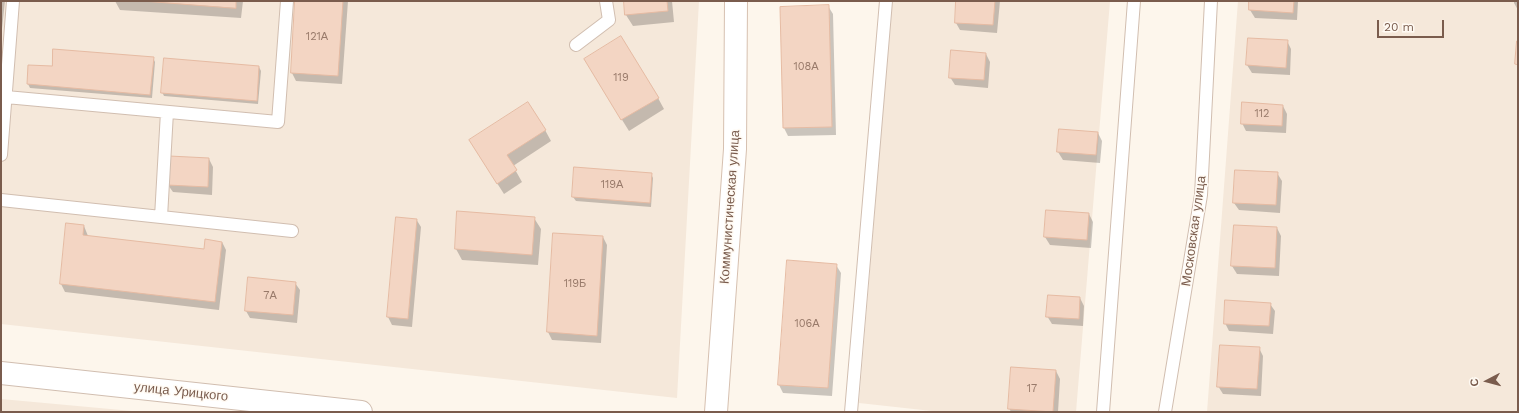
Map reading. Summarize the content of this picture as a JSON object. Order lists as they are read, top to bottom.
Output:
{
  "streets": {
    "main road": ["Коммунистическая улица", "улица Урицкого"],
    "lane": ["Московская улица"]
  },
  "house_numbers": [
    "121А",
    "108А",
    "119",
    "112",
    "119А",
    "119Б",
    "7А",
    "106А",
    "17"
  ],
  "scale_bar": "20 m",
  "north": "left"
}
